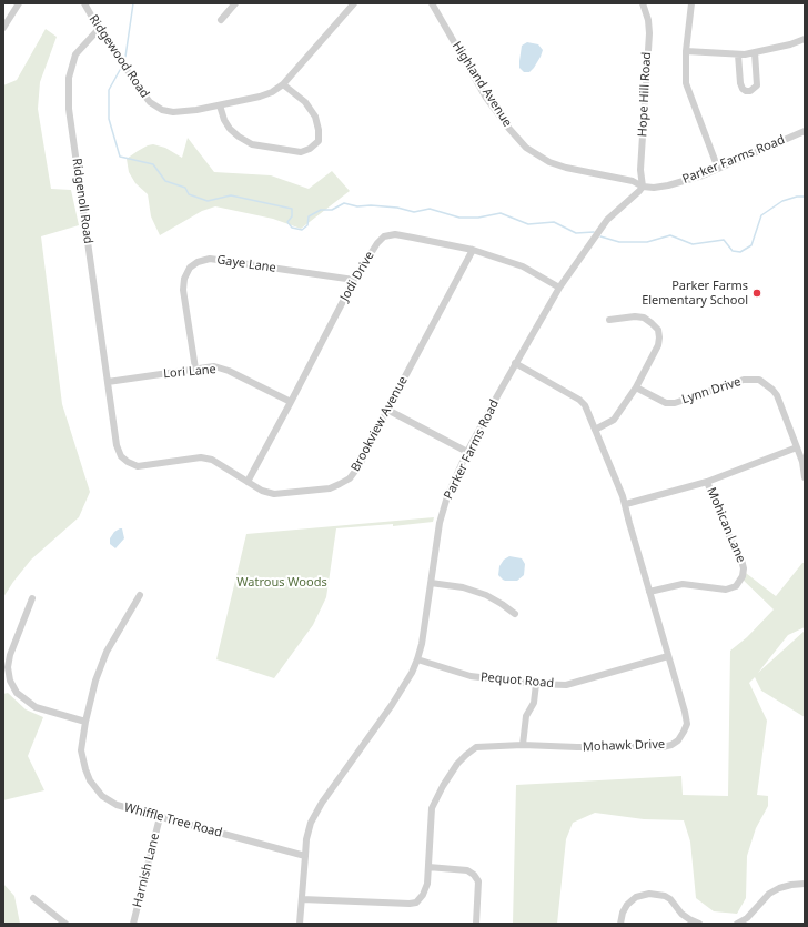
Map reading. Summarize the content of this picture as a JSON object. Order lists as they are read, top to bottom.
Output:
{
  "streets": {
    "street": [
      "Ridgewood Road",
      "Highland Avenue",
      "Hope Hill Road",
      "Parker Farms Road",
      "Ridgenoll Road",
      "Gaye Lane",
      "Jodi Drive",
      "Lori Lane",
      "Lynn Drive",
      "Brookview Avenue",
      "Mohican Lane",
      "Pequot Road",
      "Mohawk Drive",
      "Whiffle Tree Road",
      "Harnish Lane"
    ]
  },
  "crossings": [
    ["Ridgewood Road", "Ridgenoll Road"],
    ["Highland Avenue", "Hope Hill Road"],
    ["Highland Avenue", "Parker Farms Road"],
    ["Hope Hill Road", "Parker Farms Road"],
    ["Parker Farms Road", "Jodi Drive"],
    ["Parker Farms Road", "Pequot Road"],
    ["Parker Farms Road", "Mohawk Drive"],
    ["Parker Farms Road", "Whiffle Tree Road"],
    ["Ridgenoll Road", "Lori Lane"],
    ["Ridgenoll Road", "Brookview Avenue"],
    ["Gaye Lane", "Jodi Drive"],
    ["Gaye Lane", "Lori Lane"],
    ["Jodi Drive", "Lori Lane"],
    ["Jodi Drive", "Brookview Avenue"],
    ["Lori Lane", "Brookview Avenue"],
    ["Mohican Lane", "Mohawk Drive"],
    ["Pequot Road", "Mohawk Drive"],
    ["Whiffle Tree Road", "Harnish Lane"]
  ],
  "parks": ["Watrous Woods"],
  "places": ["Parker Farms Elementary School"]
}
